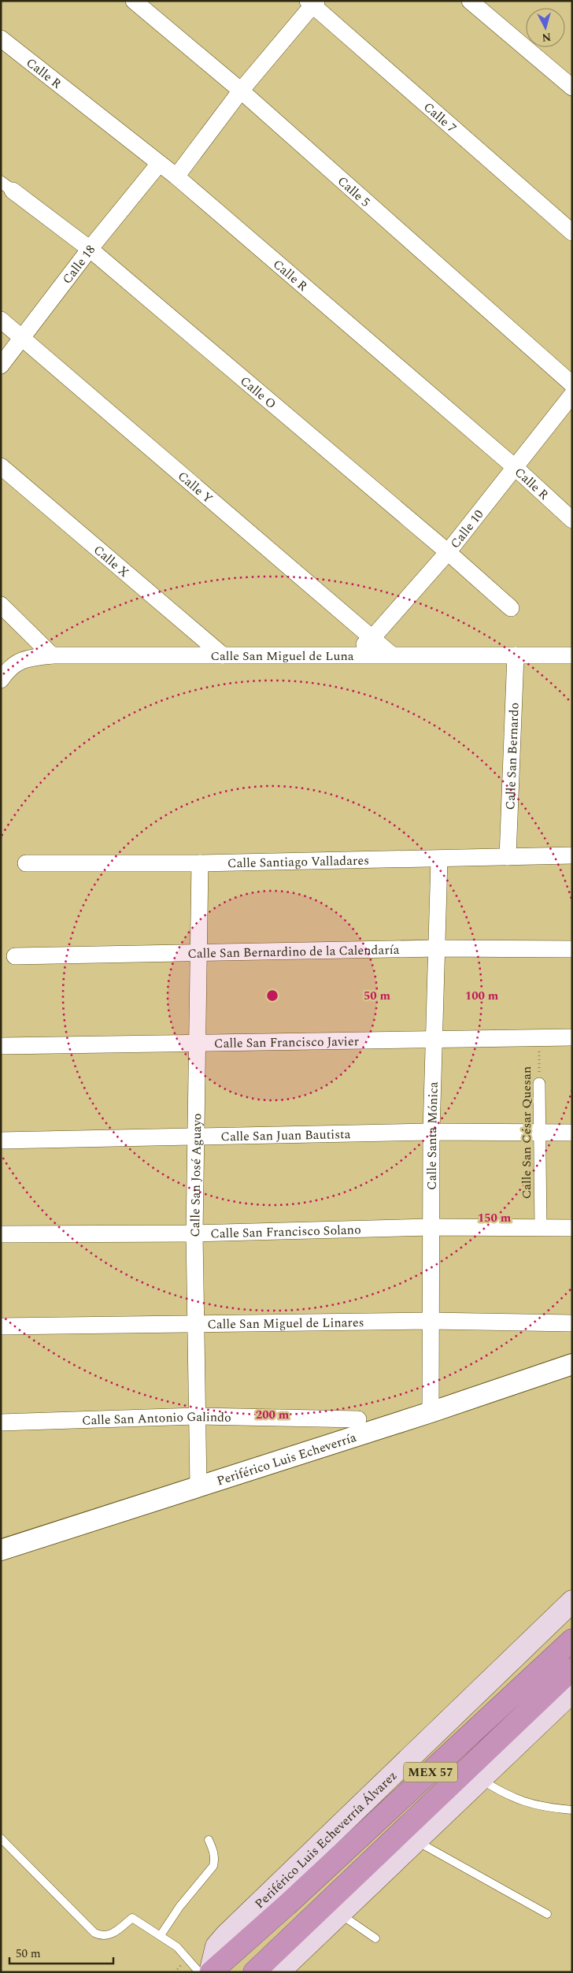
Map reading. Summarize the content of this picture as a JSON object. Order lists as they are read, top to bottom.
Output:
{
  "streets": {
    "highway": ["MEX 57", "Periférico Luis Echeverría Álvarez"],
    "street": [
      "Calle R",
      "Calle 7",
      "Calle 5",
      "Calle 18",
      "Calle O",
      "Calle Y",
      "Calle 10",
      "Calle X",
      "Calle San Miguel de Luna",
      "Calle San Bernardo",
      "Calle Santiago Valladares",
      "Calle San Bernardino de la Calendaría",
      "Calle San Francisco Javier",
      "Calle San César Quesan",
      "Calle San Juan Bautista",
      "Calle Santa Mónica",
      "Calle San José Aguayo",
      "Calle San Francisco Solano",
      "Calle San Miguel de Linares",
      "Calle San Antonio Galindo",
      "Periférico Luis Echeverría"
    ]
  },
  "crossings": [
    ["Calle R", "Calle 18"],
    ["Calle R", "Calle 10"],
    ["Calle 18", "Calle O"],
    ["Calle 18", "Calle Y"],
    ["Calle O", "Calle 10"],
    ["Calle Y", "Calle 10"],
    ["Calle Y", "Calle San Miguel de Luna"],
    ["Calle 10", "Calle San Miguel de Luna"],
    ["Calle X", "Calle San Miguel de Luna"],
    ["Calle San Miguel de Luna", "Calle San Bernardo"],
    ["Calle San Bernardo", "Calle Santiago Valladares"],
    ["Calle Santiago Valladares", "Calle Santa Mónica"],
    ["Calle Santiago Valladares", "Calle San José Aguayo"],
    ["Calle San Bernardino de la Calendaría", "Calle Santa Mónica"],
    ["Calle San Bernardino de la Calendaría", "Calle San José Aguayo"],
    ["Calle San Francisco Javier", "Calle San César Quesan"],
    ["Calle San Francisco Javier", "Calle Santa Mónica"],
    ["Calle San Francisco Javier", "Calle San José Aguayo"],
    ["Calle San César Quesan", "Calle San Juan Bautista"],
    ["Calle San César Quesan", "Calle San Francisco Solano"],
    ["Calle San Juan Bautista", "Calle Santa Mónica"],
    ["Calle San Juan Bautista", "Calle San José Aguayo"],
    ["Calle Santa Mónica", "Calle San Francisco Solano"],
    ["Calle Santa Mónica", "Calle San Miguel de Linares"],
    ["Calle Santa Mónica", "Periférico Luis Echeverría"],
    ["Calle San José Aguayo", "Calle San Francisco Solano"],
    ["Calle San José Aguayo", "Calle San Miguel de Linares"],
    ["Calle San José Aguayo", "Calle San Antonio Galindo"],
    ["Calle San José Aguayo", "Periférico Luis Echeverría"]
  ],
  "scale_bar": "50 m",
  "north": "bottom",
  "rings": [
    "50 m",
    "100 m",
    "150 m",
    "200 m"
  ]
}
